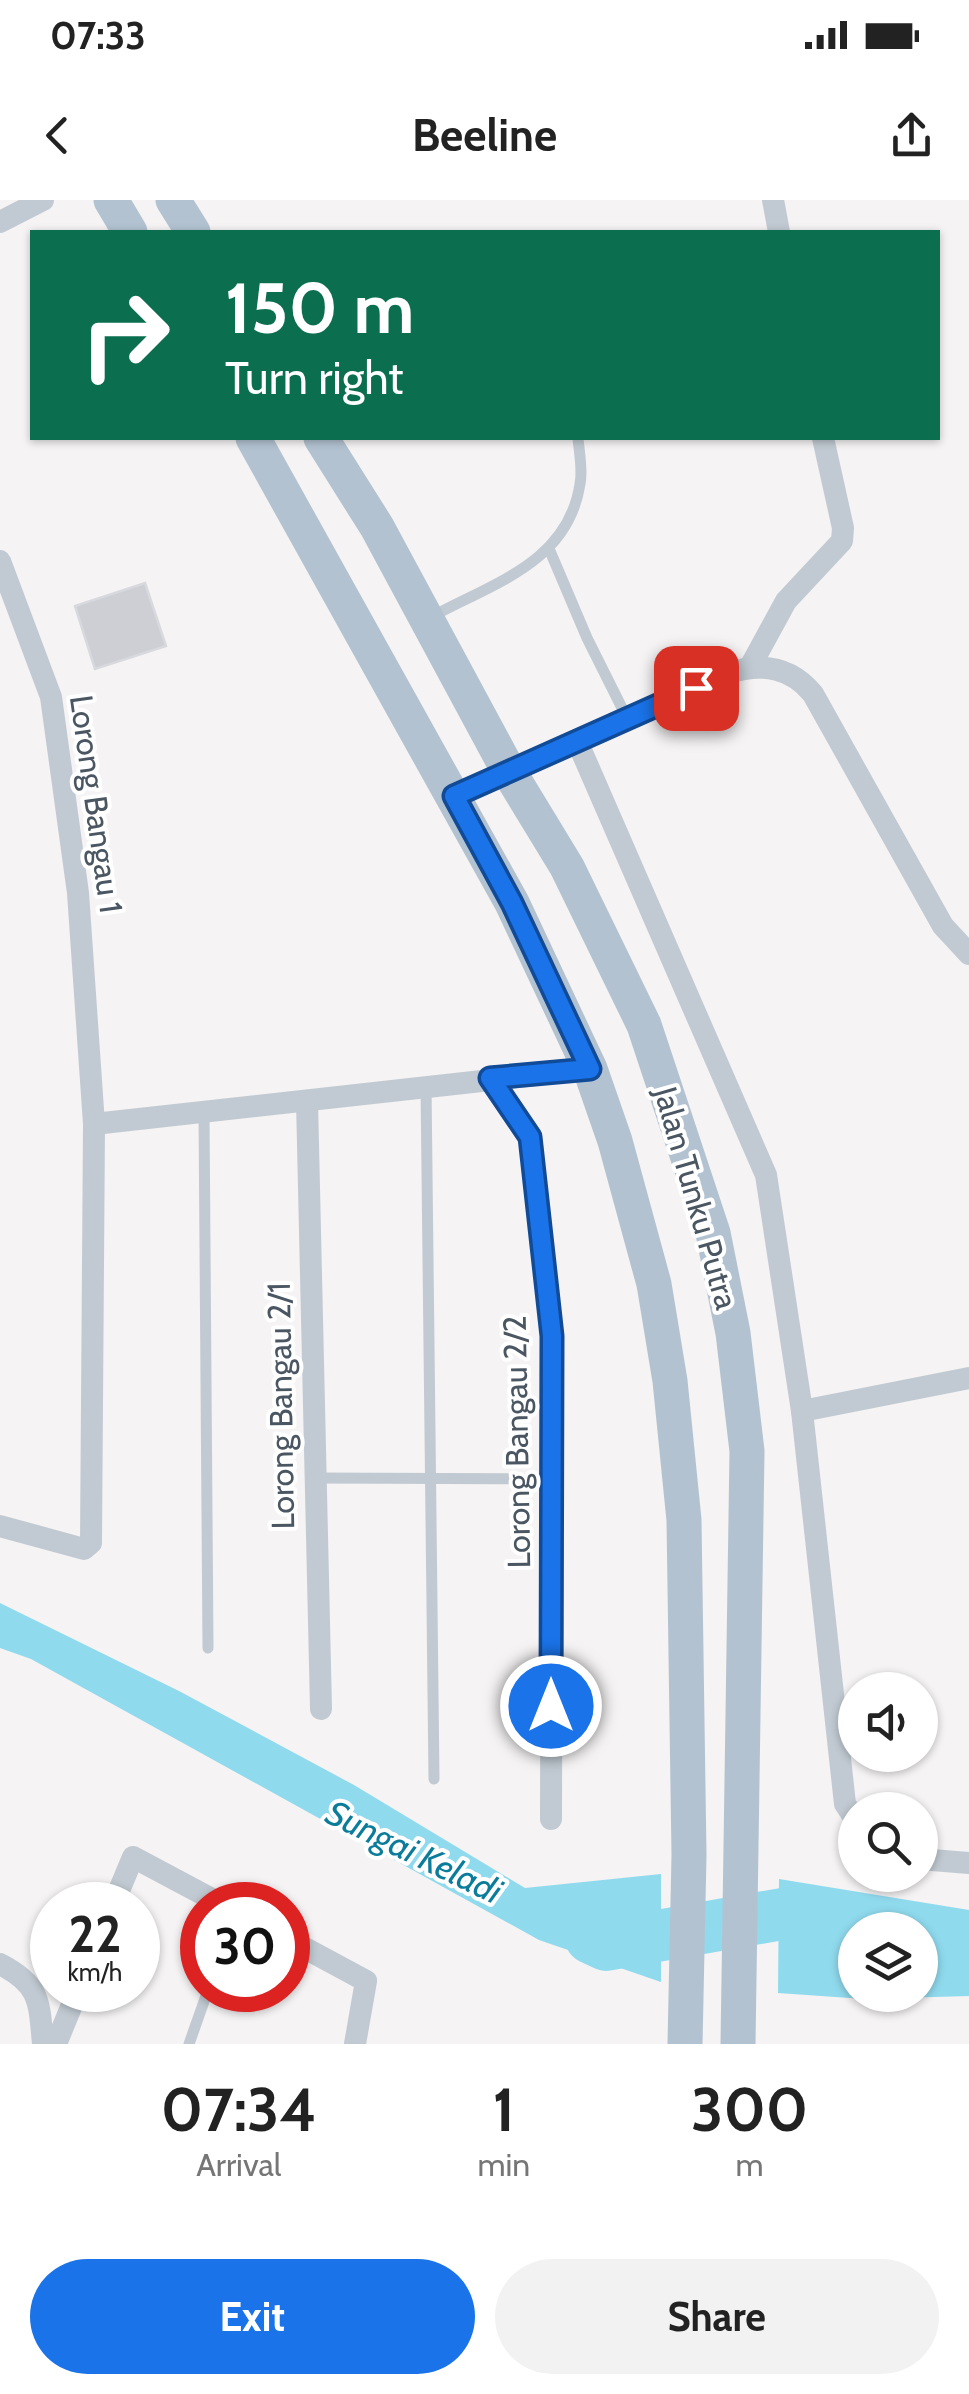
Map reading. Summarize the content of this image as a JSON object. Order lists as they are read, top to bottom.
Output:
{
  "streets": {
    "main road": ["Jalan Tunku Putra"],
    "street": ["Lorong Bangau 1", "Lorong Bangau 2/1", "Lorong Bangau 2/2"]
  },
  "water": ["Sungai Keladi"],
  "page": {
    "status": "07:33",
    "header": "Beeline",
    "turn": ["150 m", "Turn right"],
    "speed": "22 km/h",
    "limit": "30",
    "eta": [
      "07:34",
      "Arrival",
      "1",
      "min",
      "300",
      "m"
    ],
    "buttons": ["Exit", "Share"]
  }
}
